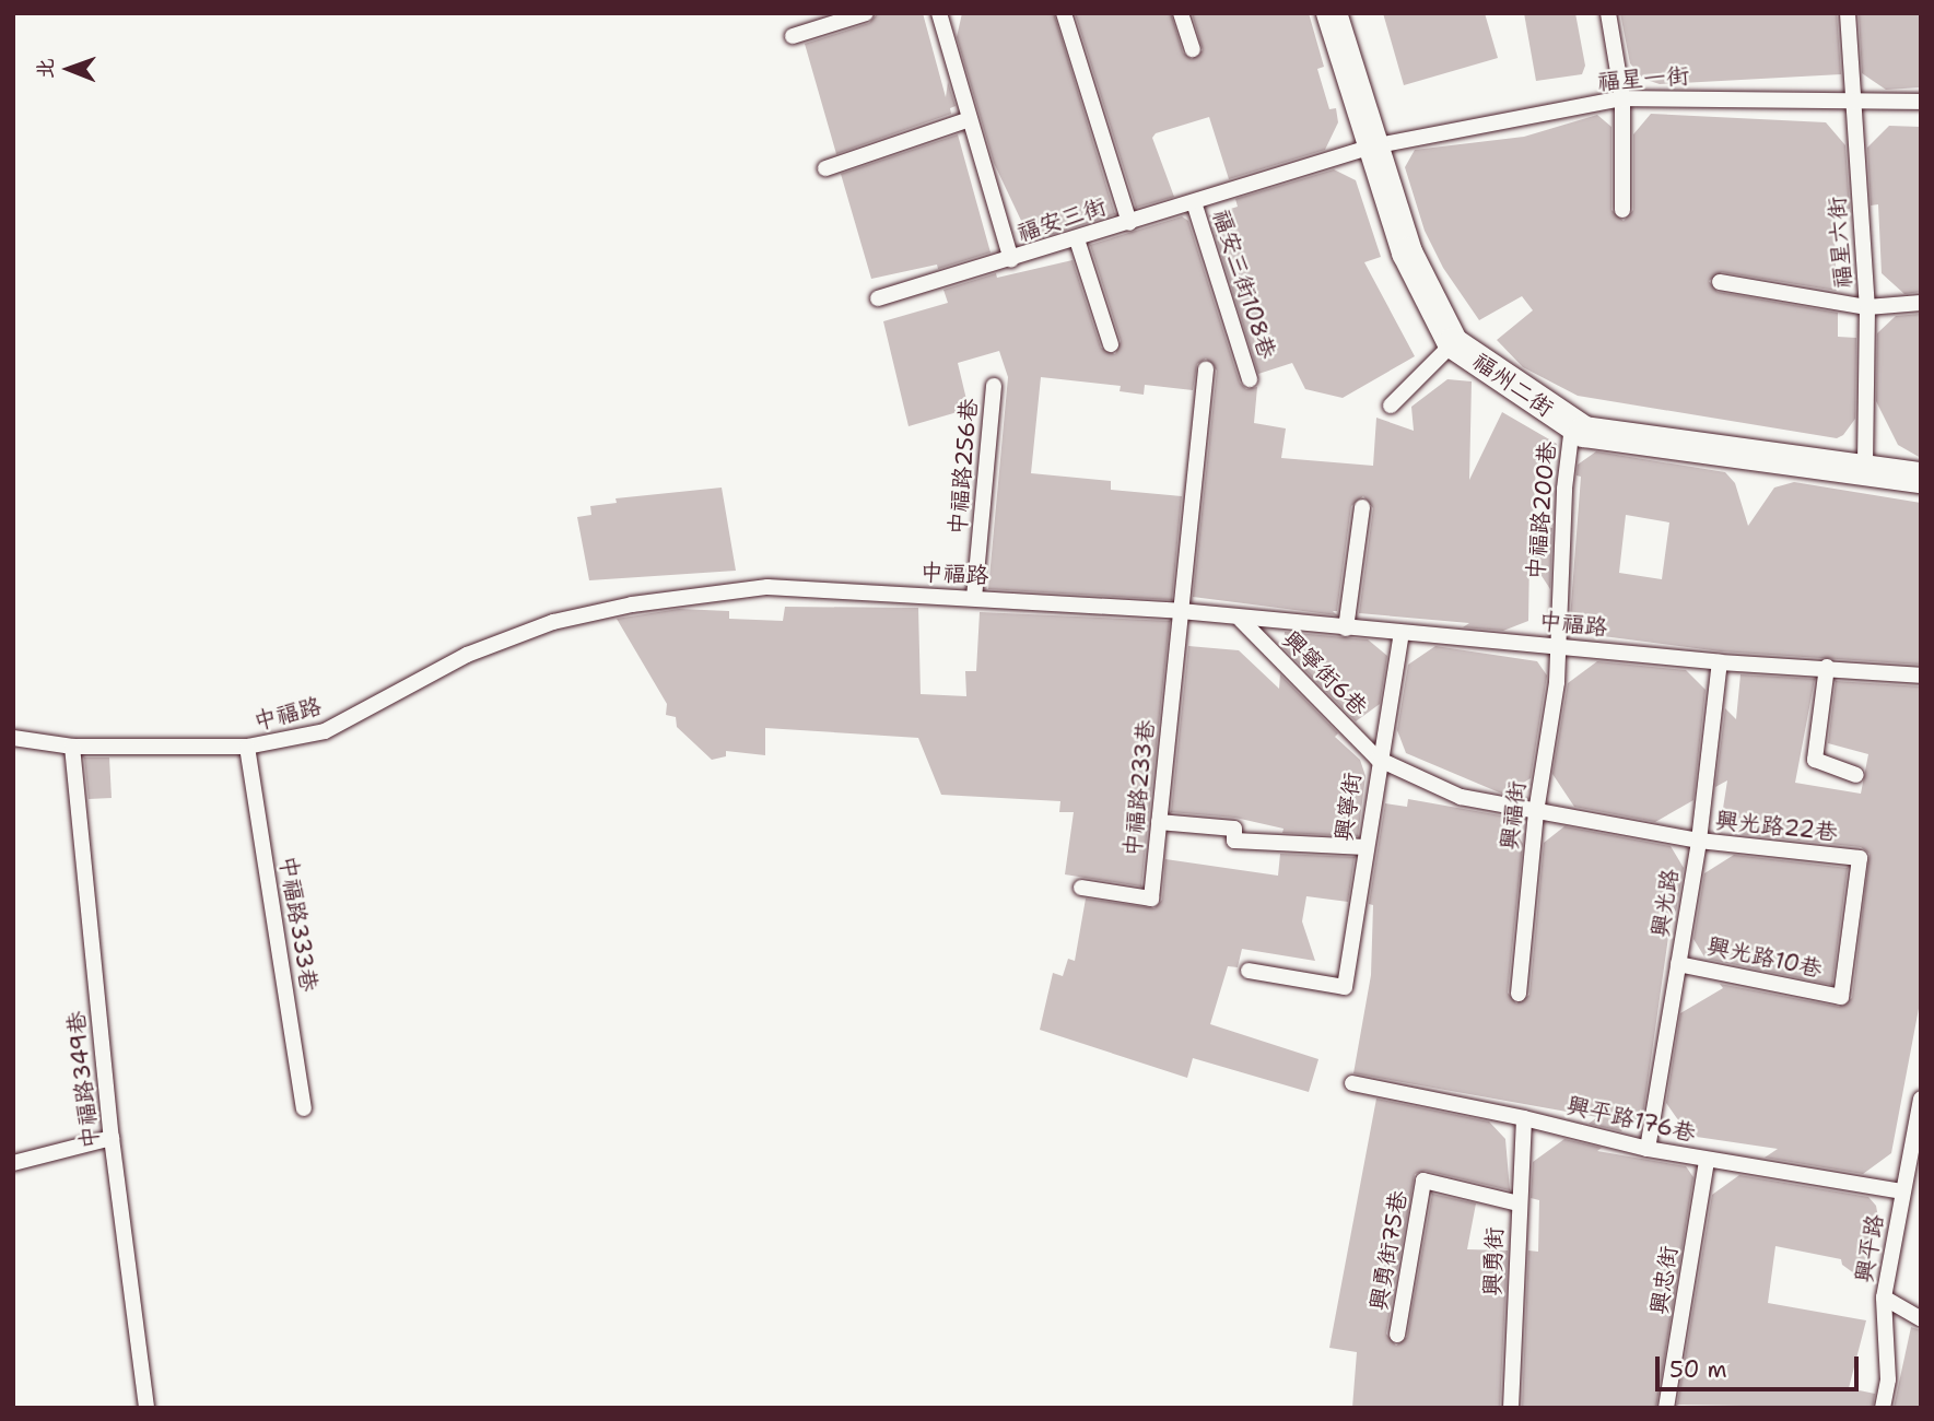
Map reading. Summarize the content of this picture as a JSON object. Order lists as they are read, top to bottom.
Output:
{
  "streets": {
    "street": ["福州二街"],
    "lane": [
      "福星一街",
      "福安三街",
      "福星六街",
      "福安三街108巷",
      "中福路256巷",
      "中福路200巷",
      "中福路",
      "興寧街6巷",
      "中福路233巷",
      "興寧街",
      "興福街",
      "興光路22巷",
      "興光路",
      "中福路333巷",
      "興光路10巷",
      "中福路349巷",
      "興平路176巷",
      "興平路",
      "興勇街75巷",
      "興勇街",
      "興忠街"
    ]
  },
  "crossings": [
    ["福星一街", "福安三街"],
    ["福星一街", "福星六街"],
    ["福星一街", "福州二街"],
    ["福安三街", "福安三街108巷"],
    ["福安三街", "福州二街"],
    ["福星六街", "福州二街"],
    ["福州二街", "中福路200巷"],
    ["中福路256巷", "中福路"],
    ["中福路200巷", "中福路"],
    ["中福路200巷", "興福街"],
    ["中福路", "興寧街6巷"],
    ["中福路", "中福路233巷"],
    ["中福路", "興寧街"],
    ["中福路", "興福街"],
    ["中福路", "興光路"],
    ["中福路", "中福路333巷"],
    ["中福路", "中福路349巷"],
    ["興寧街6巷", "興寧街"],
    ["興光路22巷", "興光路"],
    ["興光路22巷", "興光路10巷"],
    ["興光路", "興光路10巷"],
    ["興光路", "興平路176巷"],
    ["興平路176巷", "興平路"],
    ["興平路176巷", "興勇街"],
    ["興平路176巷", "興忠街"],
    ["興勇街75巷", "興勇街"]
  ],
  "scale_bar": "50 m",
  "north": "left"
}
